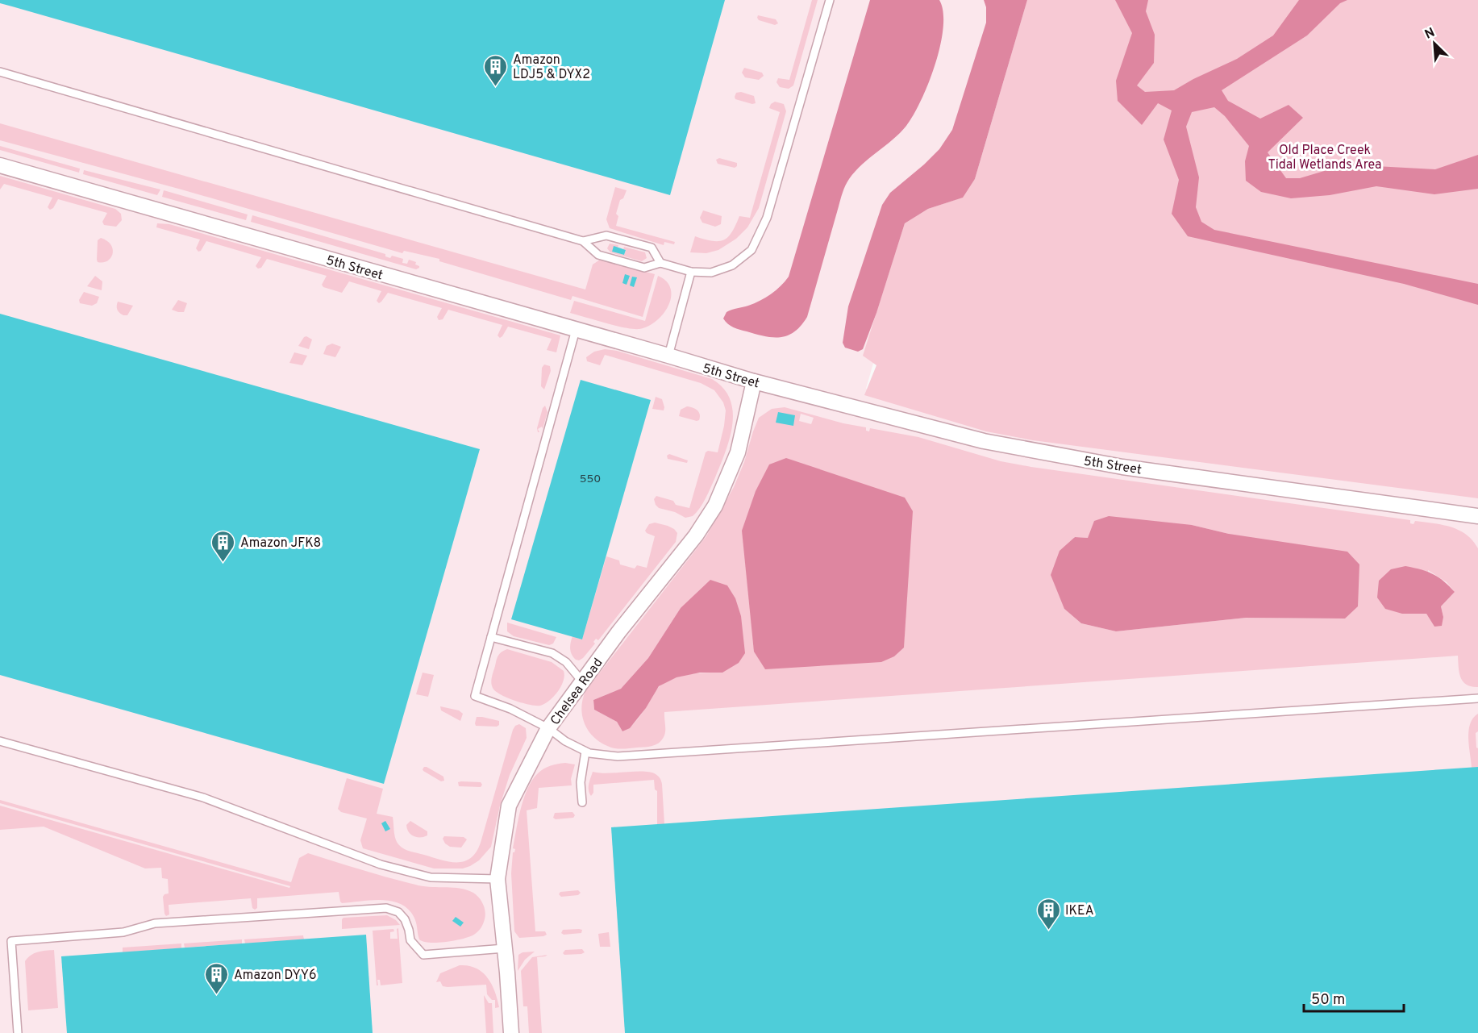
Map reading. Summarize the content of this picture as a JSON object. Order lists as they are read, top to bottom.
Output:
{
  "streets": {
    "street": ["5th Street", "Chelsea Road"]
  },
  "crossings": [
    ["5th Street", "Chelsea Road"]
  ],
  "parks": ["Old Place Creek Tidal Wetlands Area"],
  "places": {
    "building": [
      "Amazon LDJ5 & DYX2",
      "Amazon JFK8",
      "IKEA",
      "Amazon DYY6"
    ]
  },
  "house_numbers": ["550"],
  "scale_bar": "50 m",
  "north": "top left"
}
